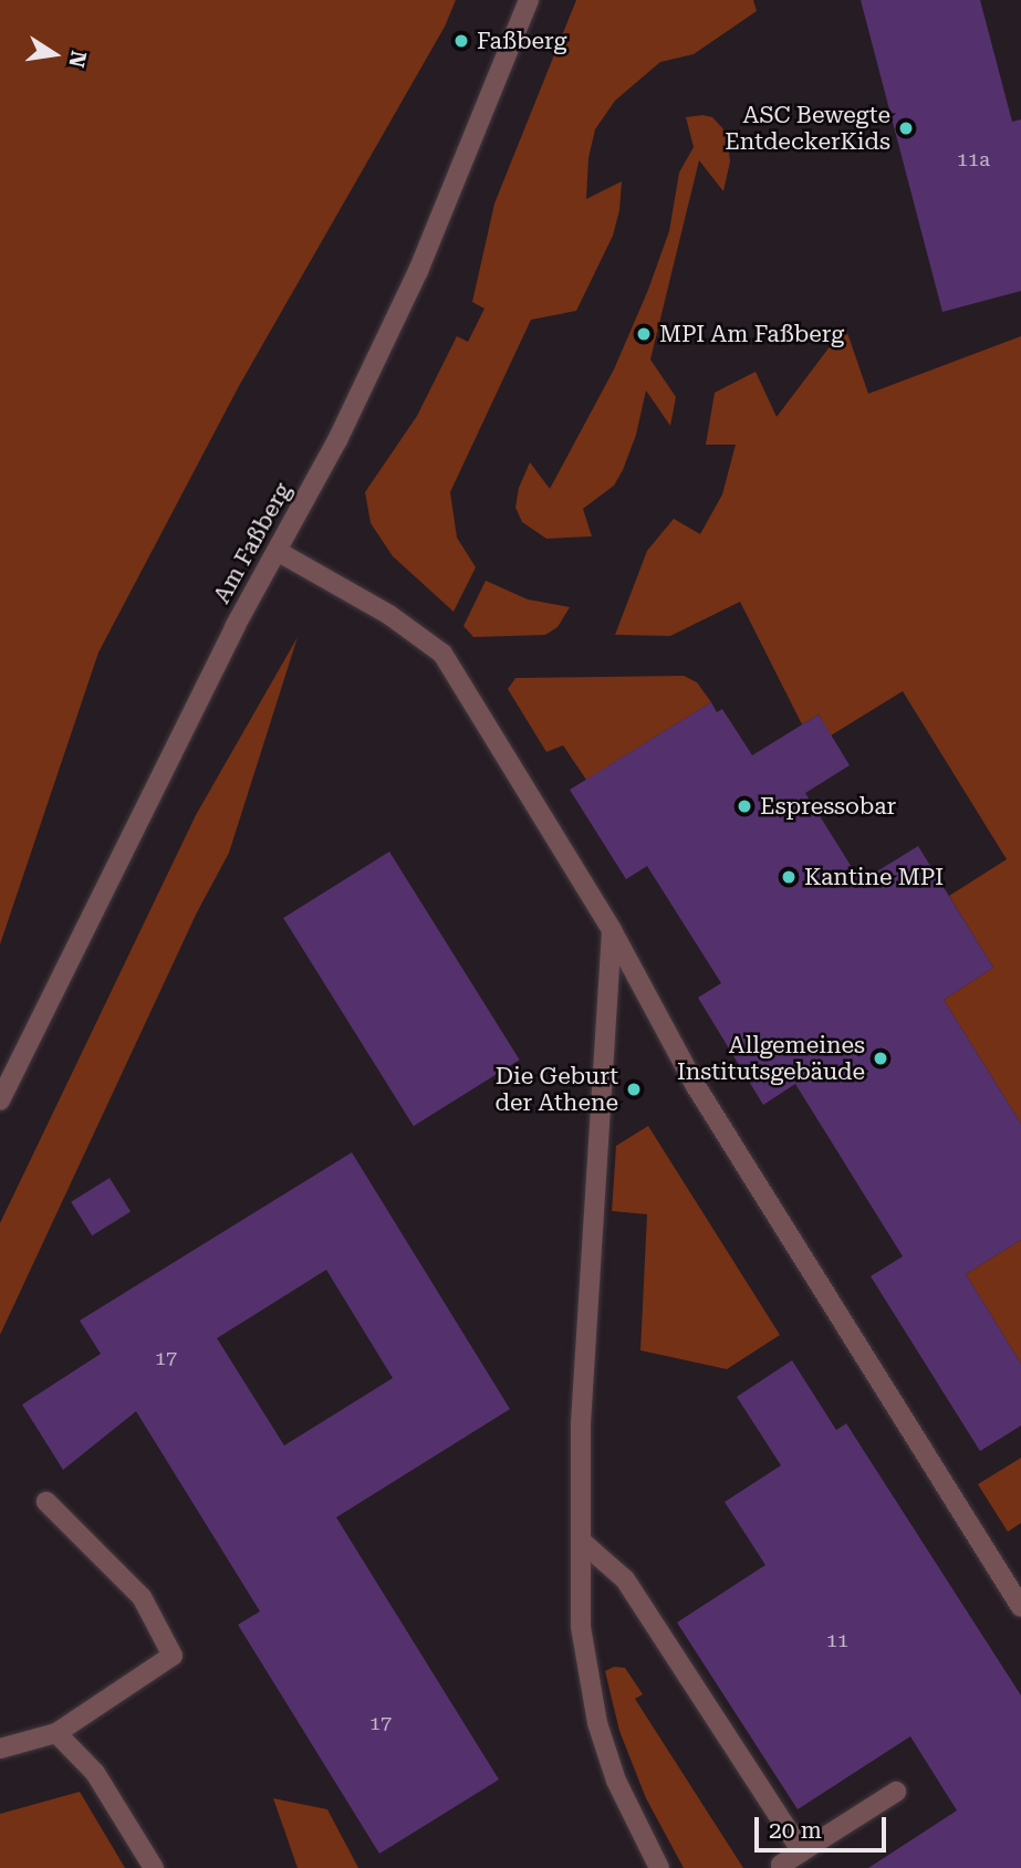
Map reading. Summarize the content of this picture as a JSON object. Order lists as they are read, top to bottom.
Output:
{
  "streets": {
    "street": ["Am Faßberg"]
  },
  "places": [
    "Faßberg",
    "ASC Bewegte EntdeckerKids",
    "MPI Am Faßberg",
    "Espressobar",
    "Kantine MPI",
    "Allgemeines Institutsgebäude",
    "Die Geburt der Athene"
  ],
  "house_numbers": [
    "11a",
    "17",
    "11",
    "17"
  ],
  "scale_bar": "20 m",
  "north": "right"
}
